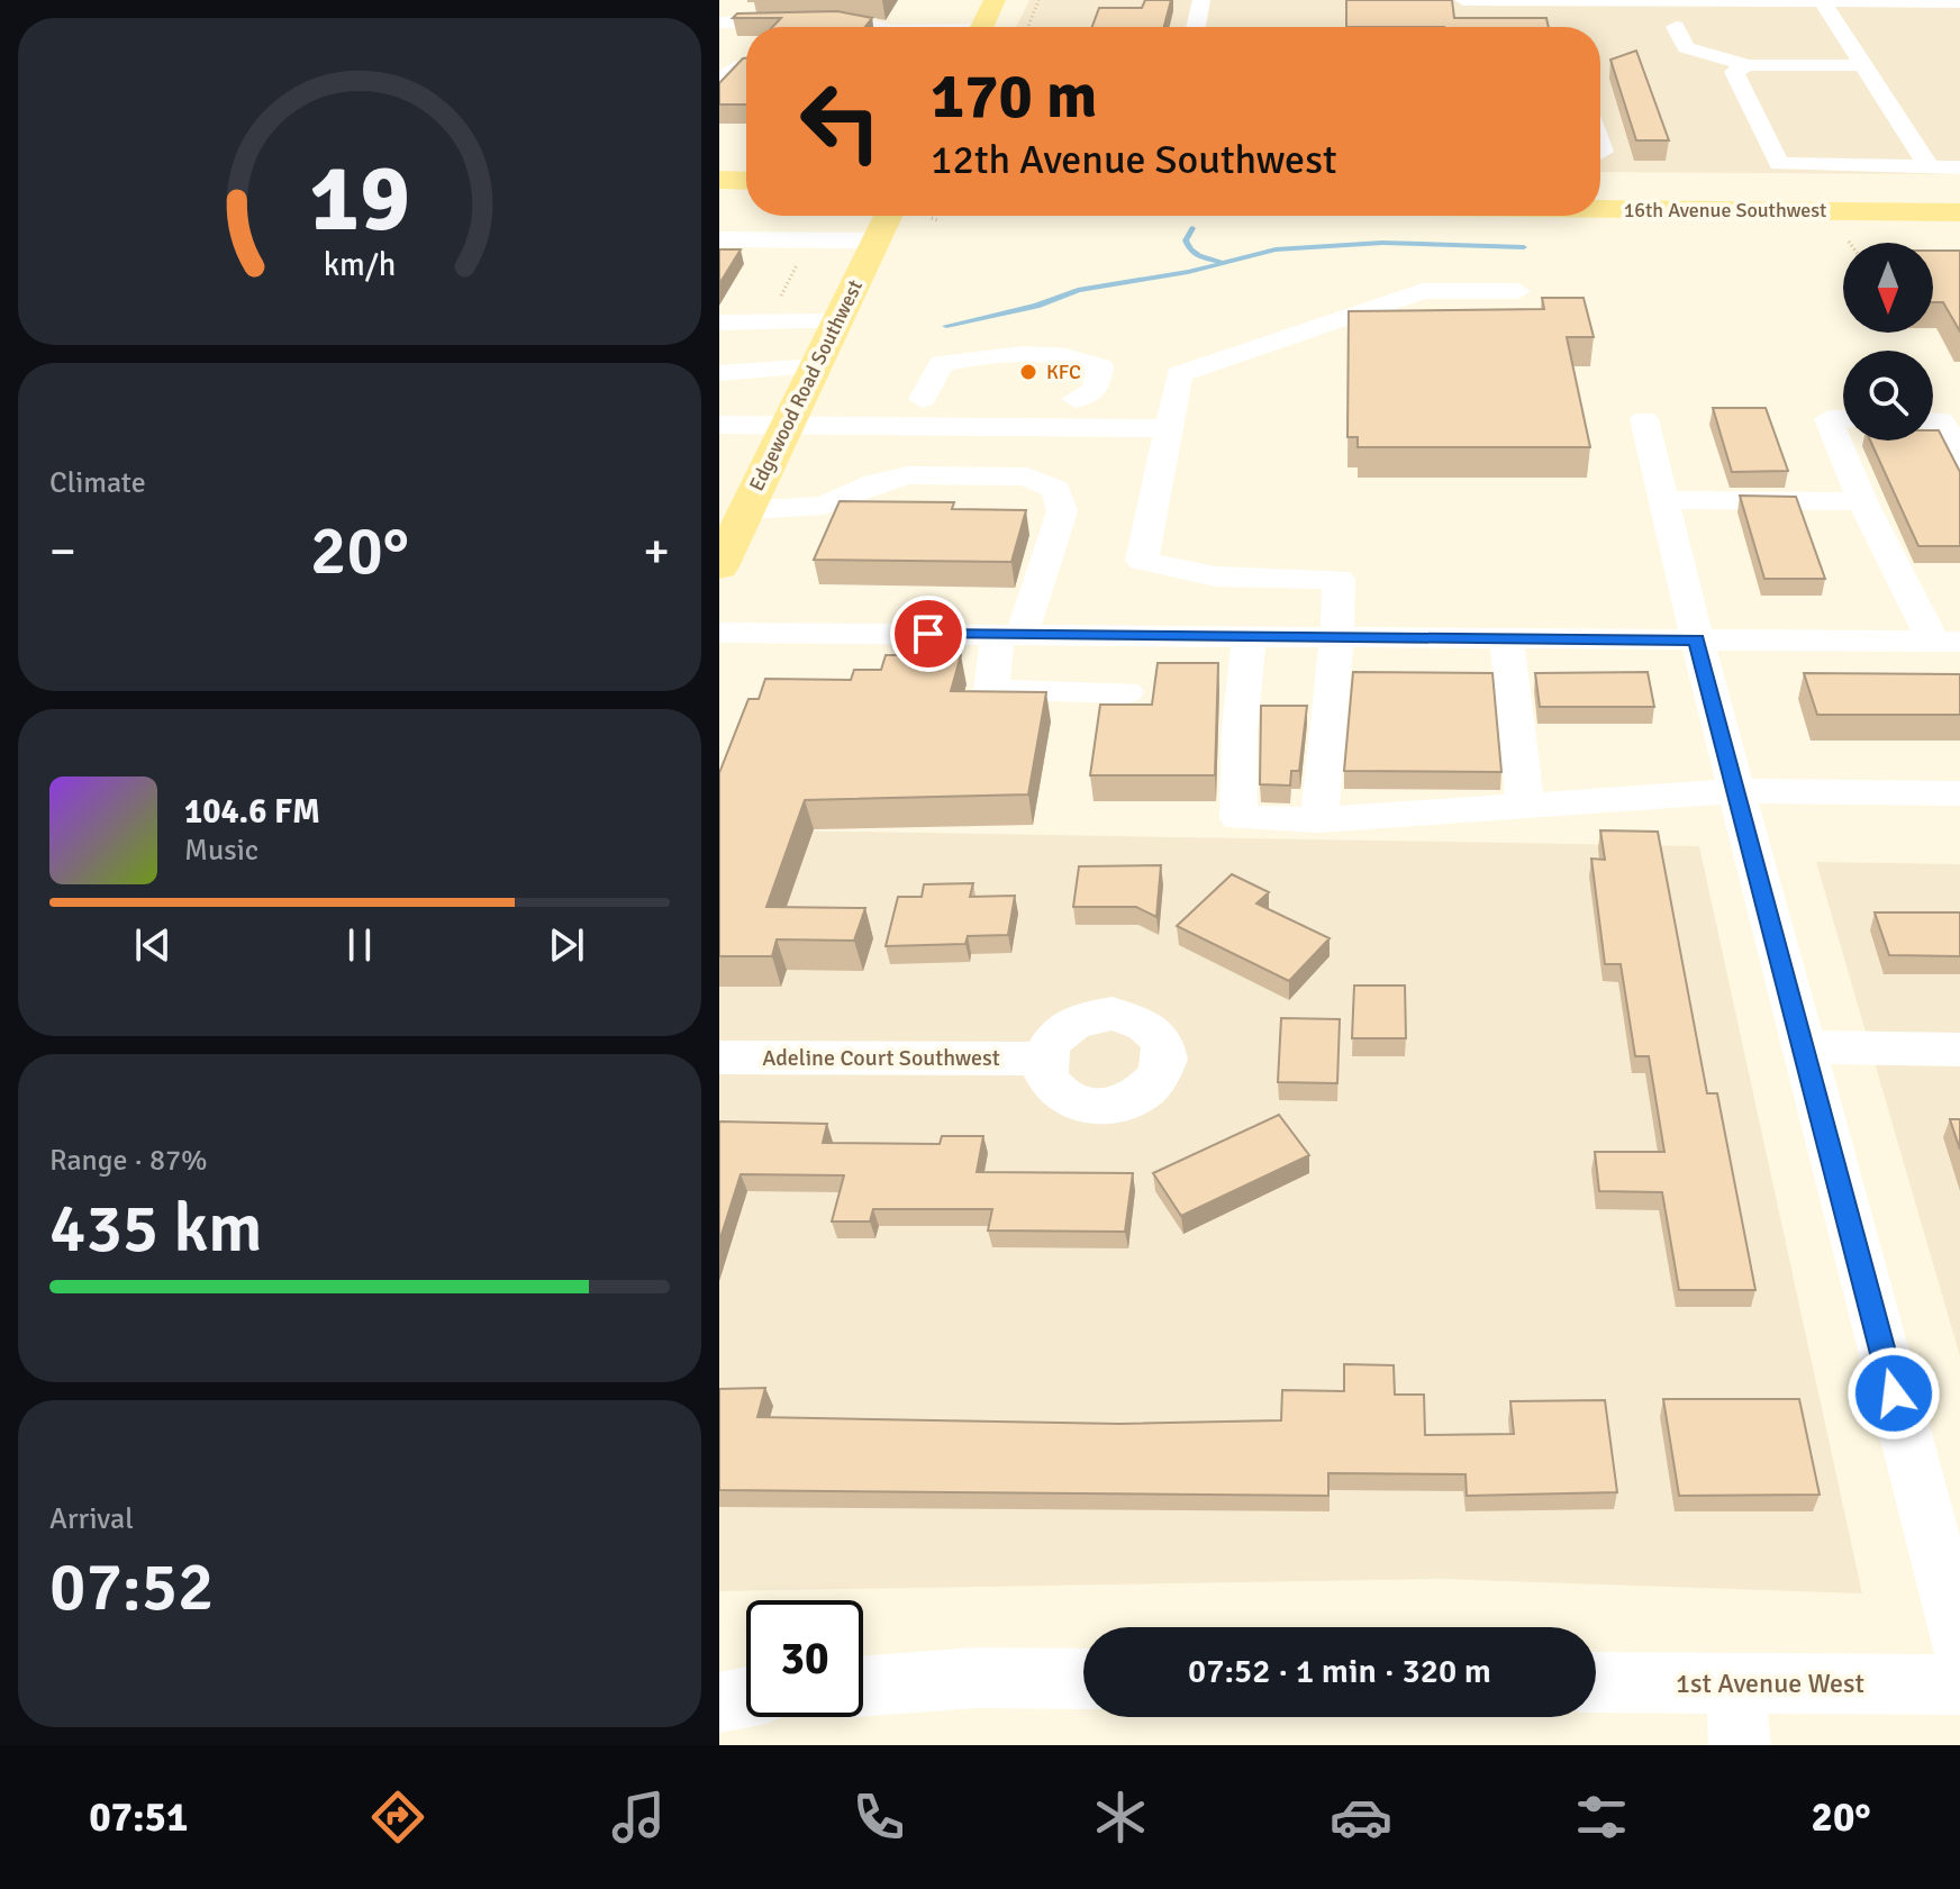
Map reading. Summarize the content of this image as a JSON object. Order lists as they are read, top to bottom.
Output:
{
  "streets": {
    "main road": ["16th Avenue Southwest", "Edgewood Road Southwest"],
    "street": ["Adeline Court Southwest", "1st Avenue West"]
  },
  "places": ["KFC"],
  "north": "bottom",
  "page": {
    "turn": ["170 m", "12th Avenue Southwest"],
    "tile": [
      "Climate",
      ["Range · 87%", "435 km"],
      ["Arrival", "07:52"]
    ],
    "heat": ["−", "20°", "+"],
    "song": ["104.6 FM", "Music"],
    "limit": "30",
    "trip": "07:52 · 1 min · 320 m",
    "tabs": ["07:51", "20°"],
    "gauge": ["19", "km/h"]
  }
}
